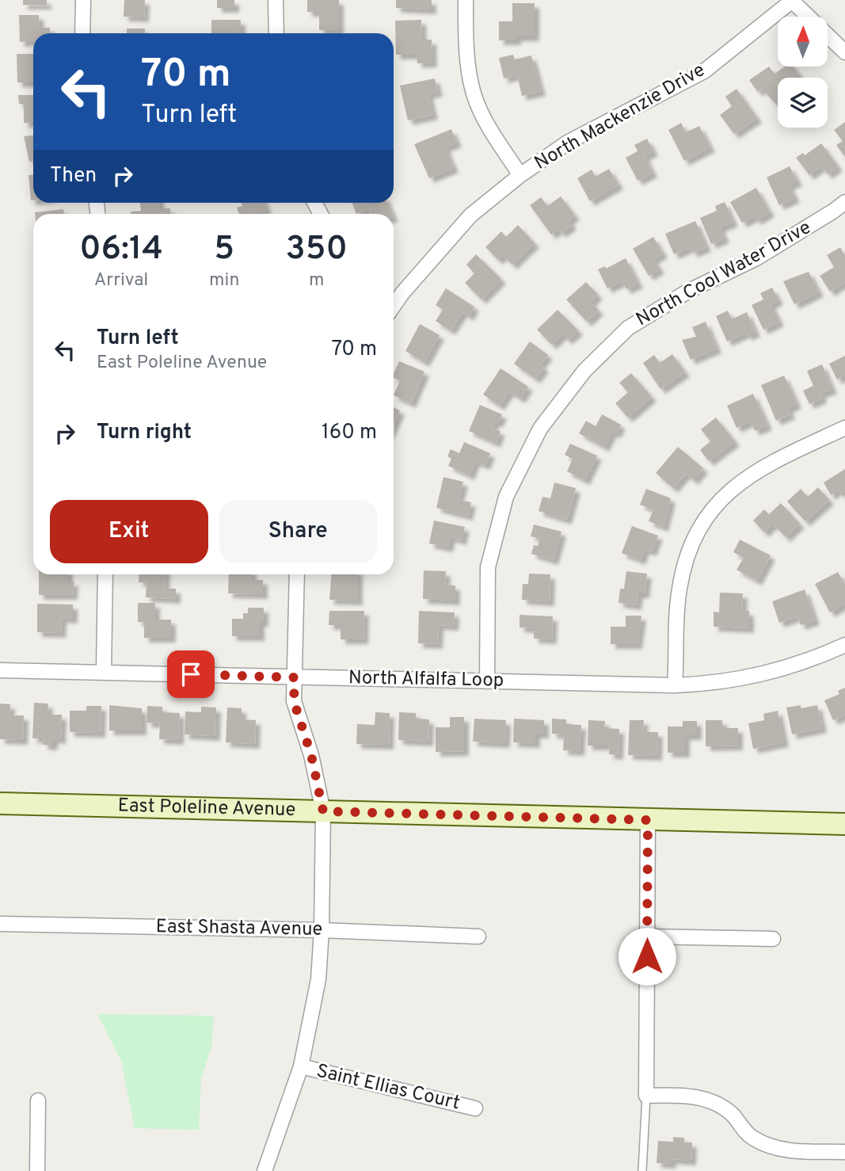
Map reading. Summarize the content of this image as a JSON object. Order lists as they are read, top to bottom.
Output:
{
  "streets": {
    "main road": ["East Poleline Avenue"],
    "street": [
      "North Mackenzie Drive",
      "North Cool Water Drive",
      "North Alfalfa Loop",
      "East Shasta Avenue",
      "Saint Ellias Court"
    ]
  },
  "crossings": [
    ["North Cool Water Drive", "North Alfalfa Loop"]
  ],
  "north": "top",
  "page": {
    "turn": ["70 m", "Turn left"],
    "then": "Then",
    "eta": [
      "06:14",
      "Arrival",
      "5",
      "min",
      "350",
      "m"
    ],
    "list": [
      {
        "name": "Turn left",
        "note": "East Poleline Avenue",
        "value": "70 m"
      },
      {
        "name": "Turn right",
        "value": "160 m"
      }
    ],
    "buttons": ["Exit", "Share"]
  }
}
